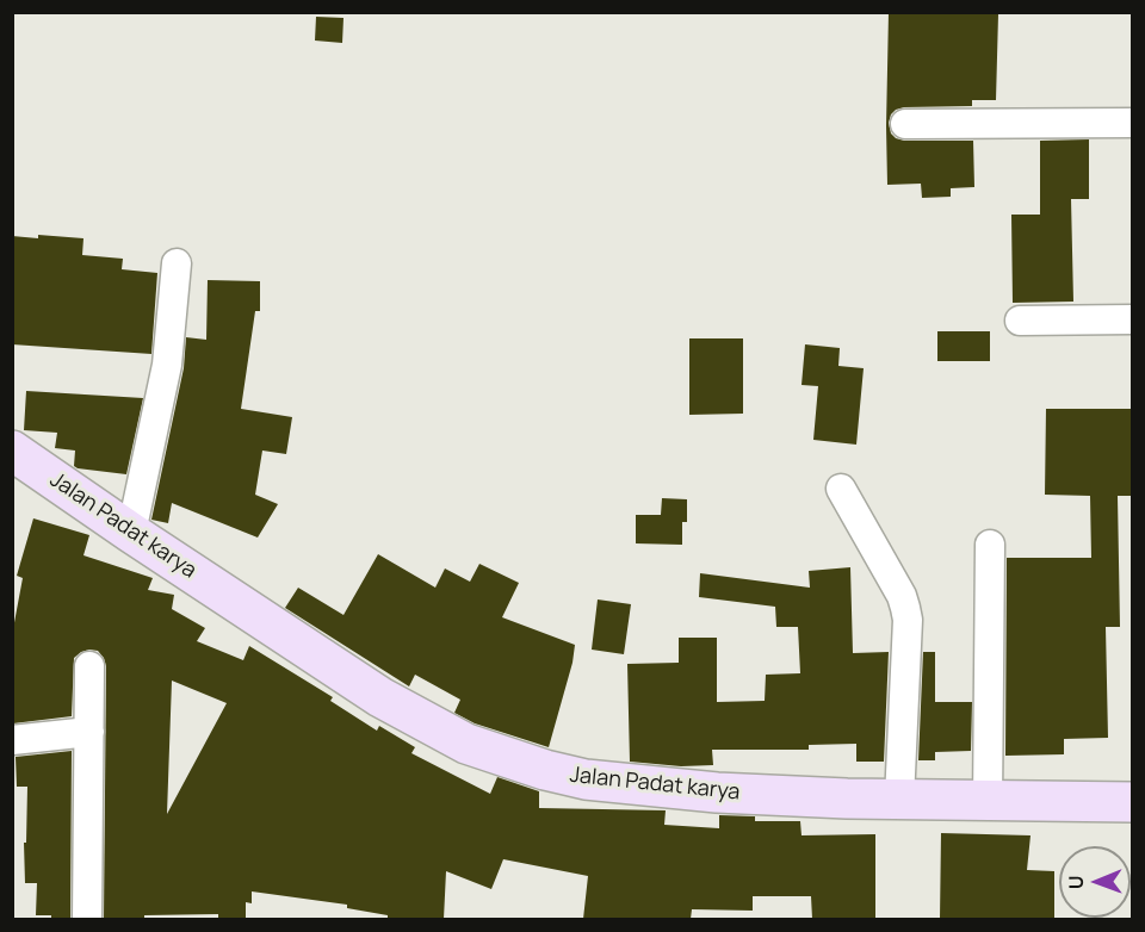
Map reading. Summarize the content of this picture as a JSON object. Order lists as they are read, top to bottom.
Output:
{
  "streets": {
    "main road": ["Jalan Padat karya"]
  },
  "north": "left"
}
